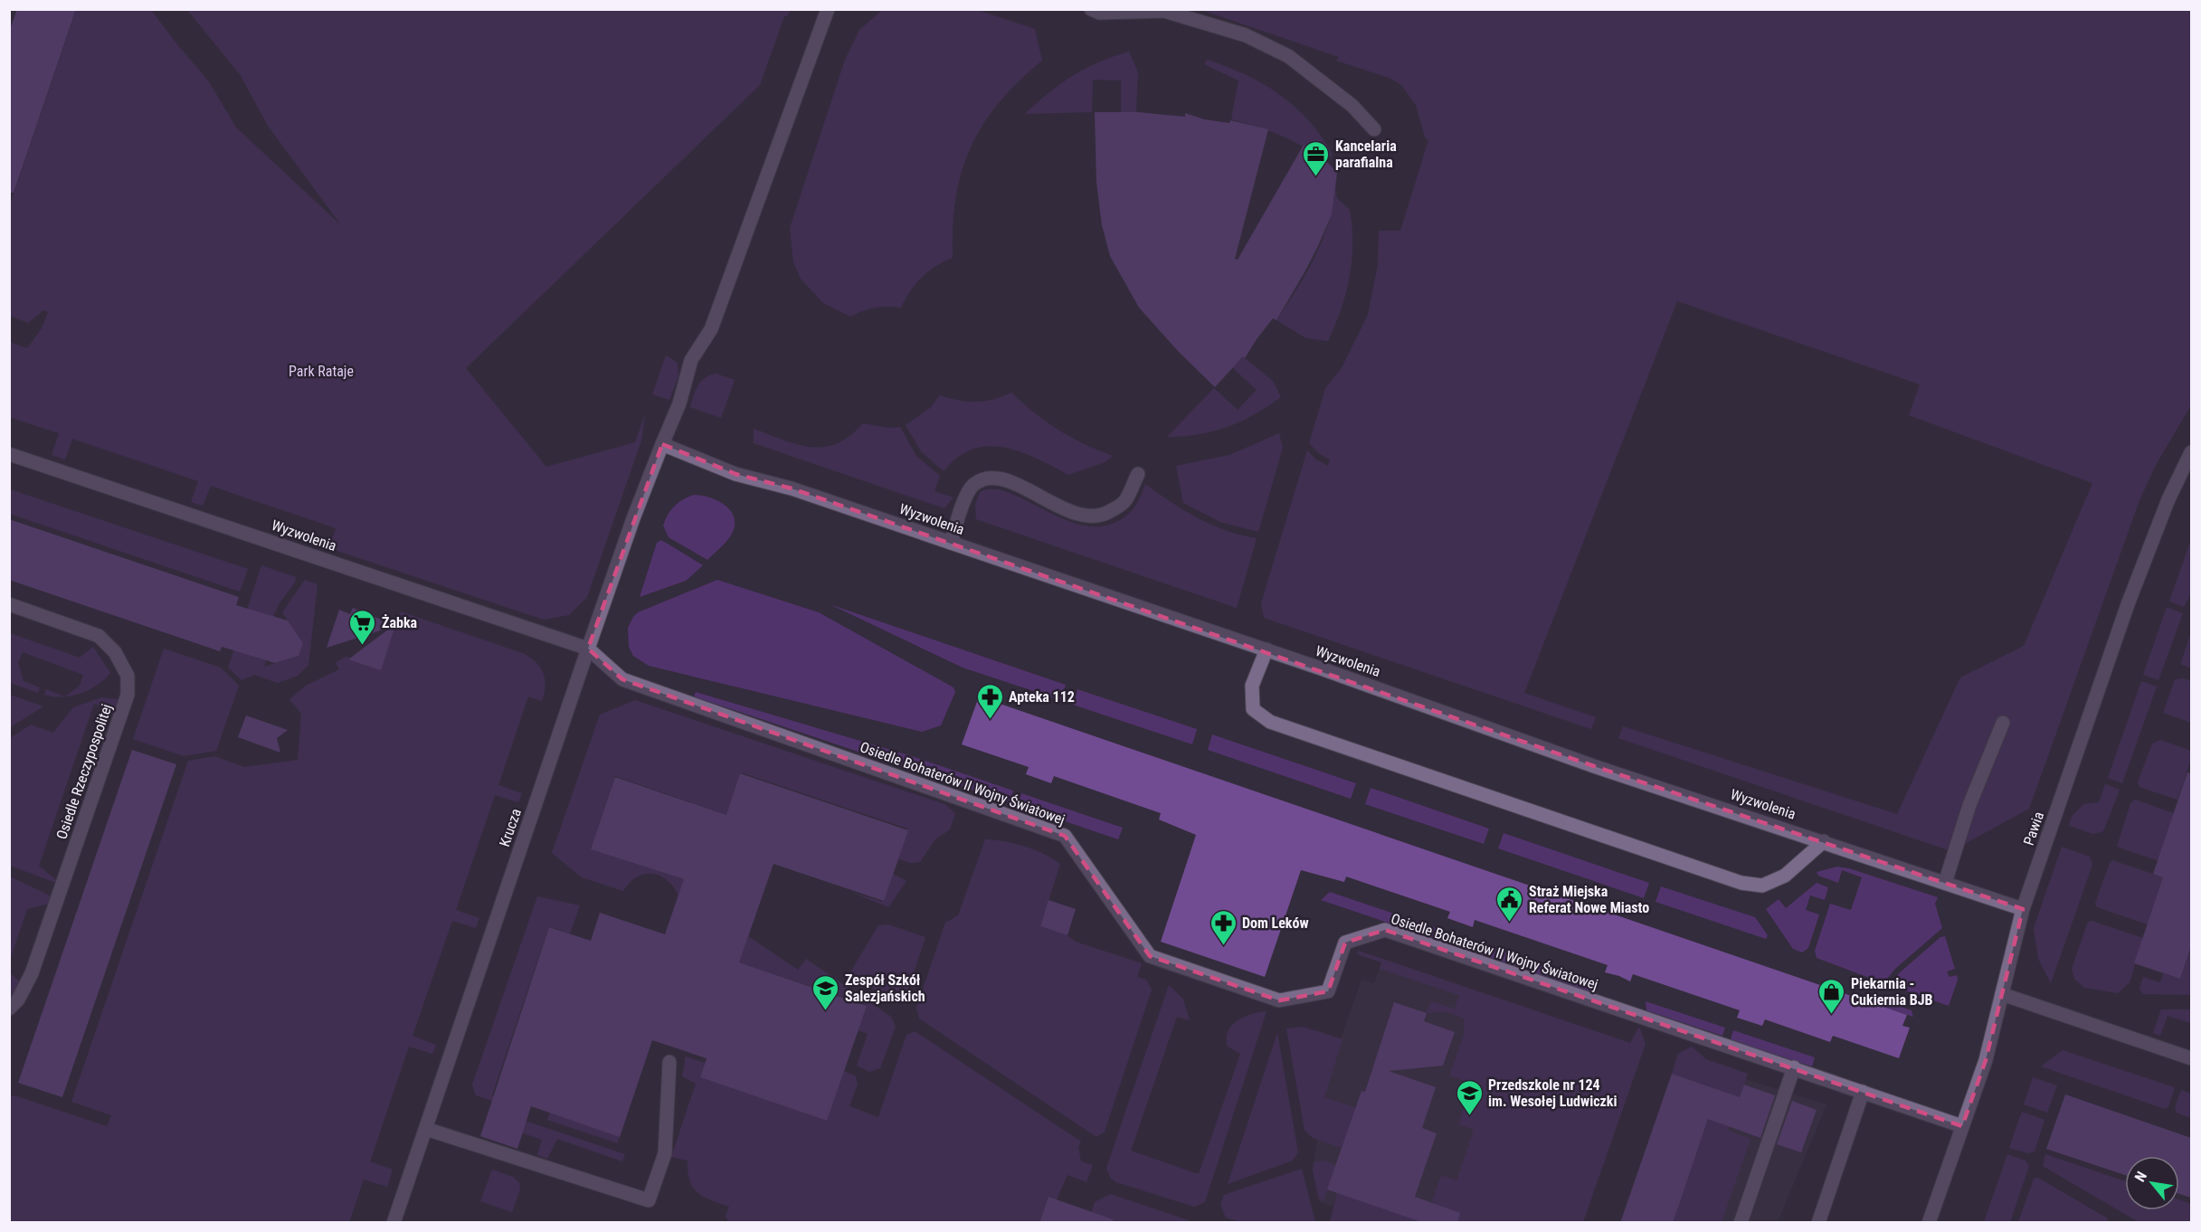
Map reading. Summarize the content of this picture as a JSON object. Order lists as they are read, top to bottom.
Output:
{
  "streets": {
    "street": [
      "Wyzwolenia",
      "Osiedle Rzeczypospolitej",
      "Osiedle Bohaterów II Wojny Światowej",
      "Krucza",
      "Pawia"
    ]
  },
  "crossings": [
    ["Wyzwolenia", "Osiedle Bohaterów II Wojny Światowej"],
    ["Wyzwolenia", "Krucza"],
    ["Wyzwolenia", "Pawia"],
    ["Osiedle Bohaterów II Wojny Światowej", "Krucza"],
    ["Osiedle Bohaterów II Wojny Światowej", "Pawia"]
  ],
  "parks": ["Park Rataje"],
  "places": {
    "office": ["Kancelaria parafialna"],
    "supermarket": ["Żabka"],
    "pharmacy": ["Apteka 112", "Dom Leków"],
    "public building": ["Straż Miejska Referat Nowe Miasto"],
    "school or university": ["Zespół Szkół Salezjańskich", "Przedszkole nr 124 im. Wesołej Ludwiczki"],
    "shop": ["Piekarnia - Cukiernia BJB"]
  },
  "north": "top left"
}
